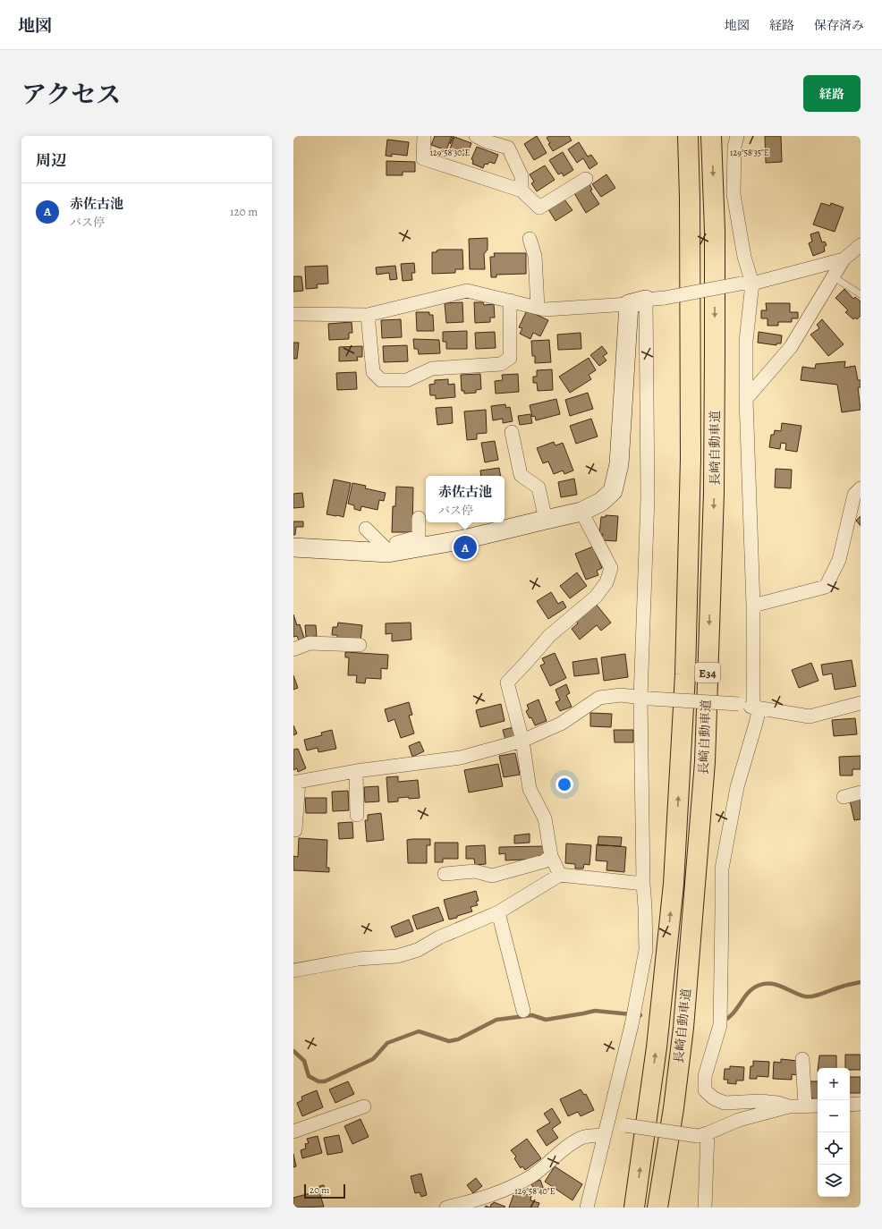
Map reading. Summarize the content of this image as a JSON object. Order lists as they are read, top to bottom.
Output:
{
  "streets": {
    "highway": ["長崎自動車道", "E34"]
  },
  "scale_bar": "20 m",
  "page": {
    "header": "地図",
    "nav": ["地図", "経路", "保存済み"],
    "title": "アクセス",
    "buttons": "経路",
    "heading": "周辺",
    "list": [
      {
        "mark": "A",
        "name": "赤佐古池",
        "note": "バス停",
        "value": "120 m"
      }
    ],
    "popup": ["赤佐古池", "バス停"],
    "pins": "A",
    "map_buttons": ["+", "−"],
    "scale": "20 m"
  },
  "coordinates": ["129°58'30\"E", "129°58'35\"E", "129°58'40\"E"]
}
